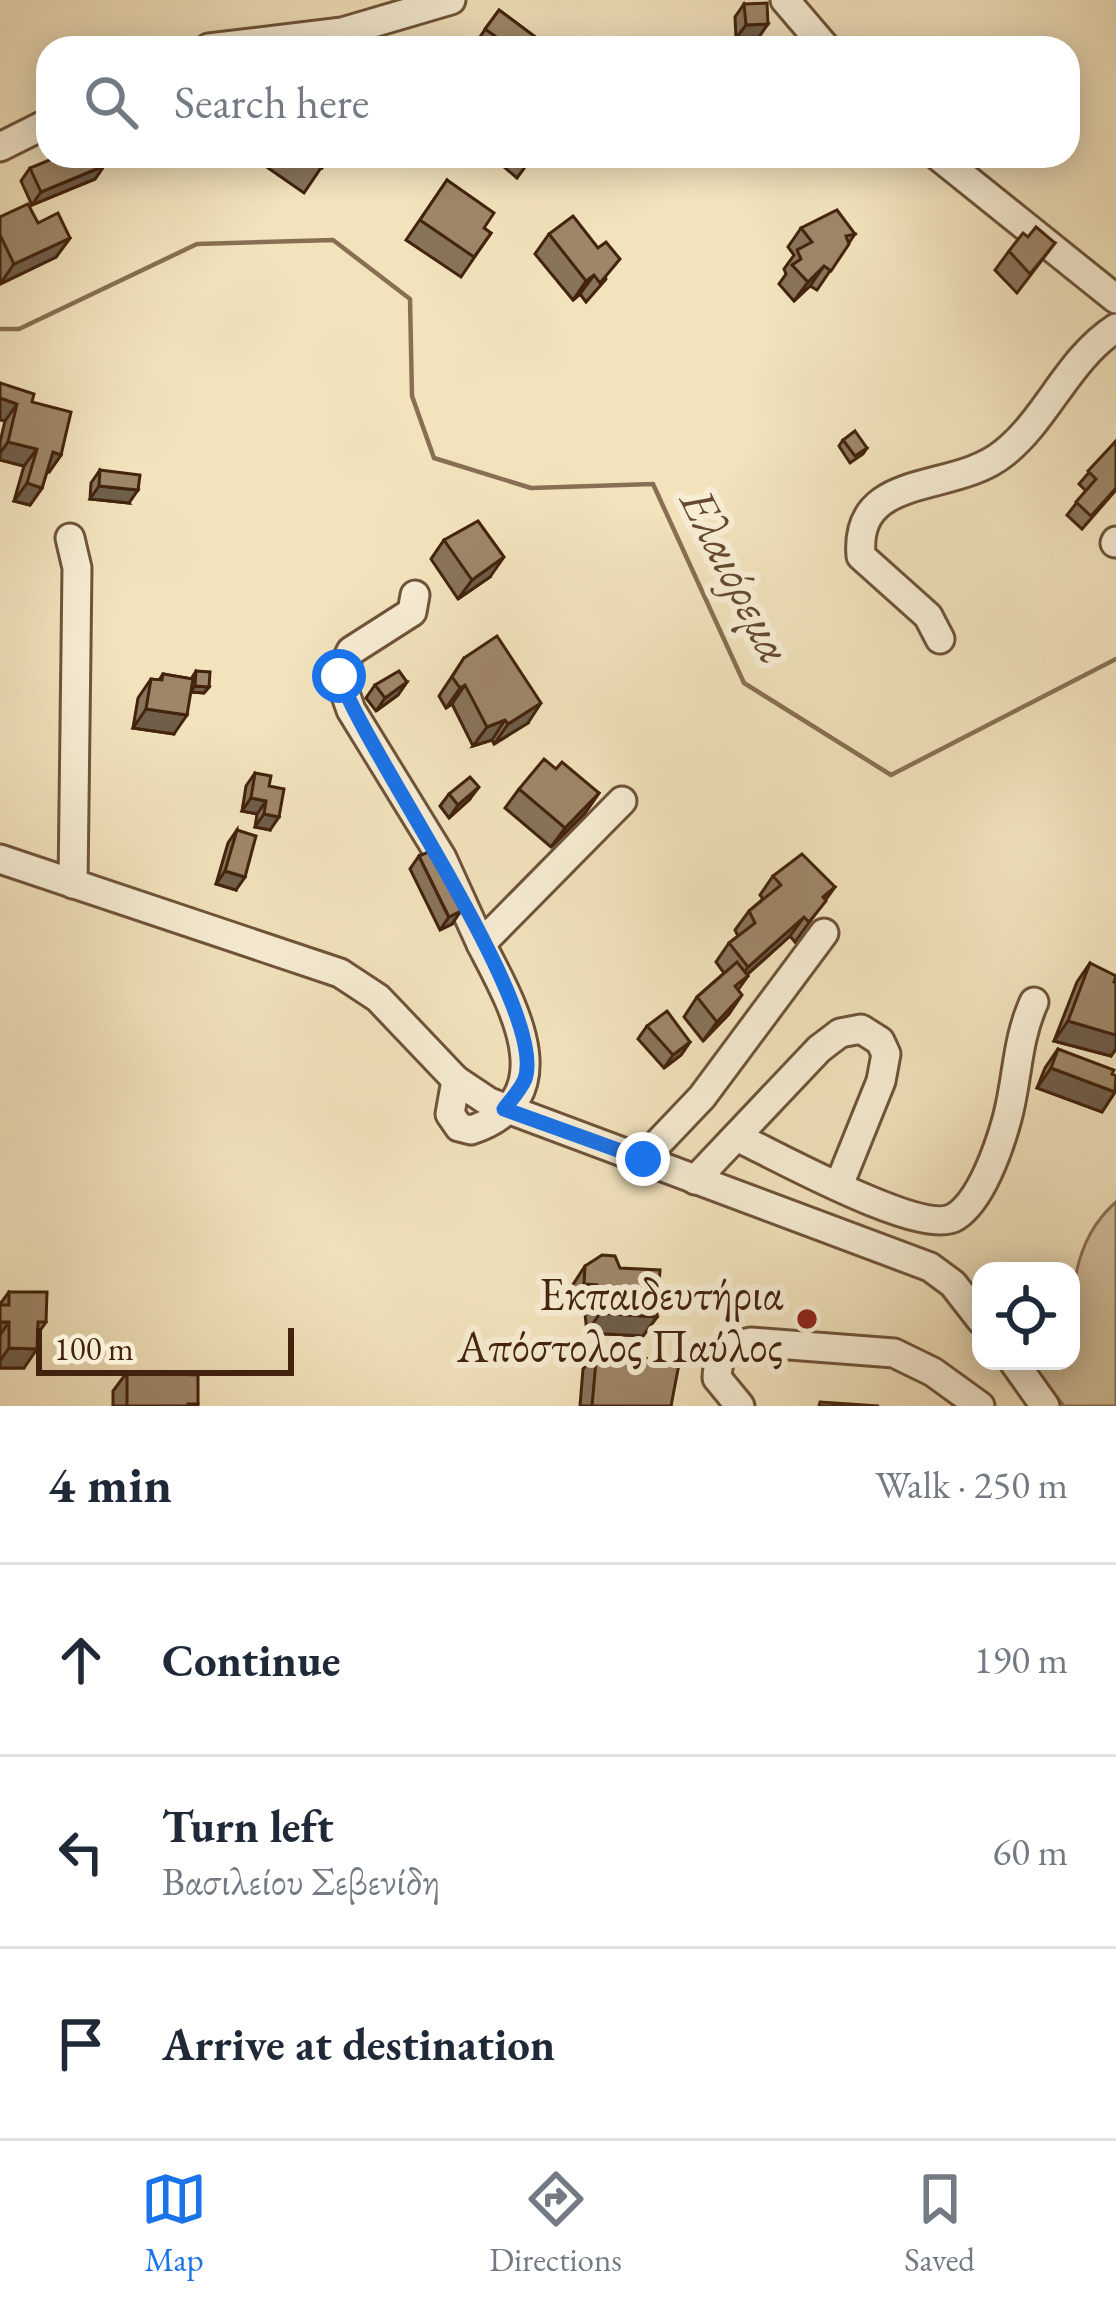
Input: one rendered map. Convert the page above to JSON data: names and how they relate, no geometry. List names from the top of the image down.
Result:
{
  "water": ["Ελαιόρεμα"],
  "places": ["Εκπαιδευτήρια Απόστολος Παύλος"],
  "scale_bar": "100 m",
  "page": {
    "search": "Search here",
    "scale": "100 m",
    "heading": ["4 min", "Walk · 250 m"],
    "list": [
      ["Continue", "190 m"],
      ["Turn left", "Βασιλείου Σεβενίδη", "60 m"],
      "Arrive at destination"
    ],
    "nav": ["Map", "Directions", "Saved"]
  }
}
